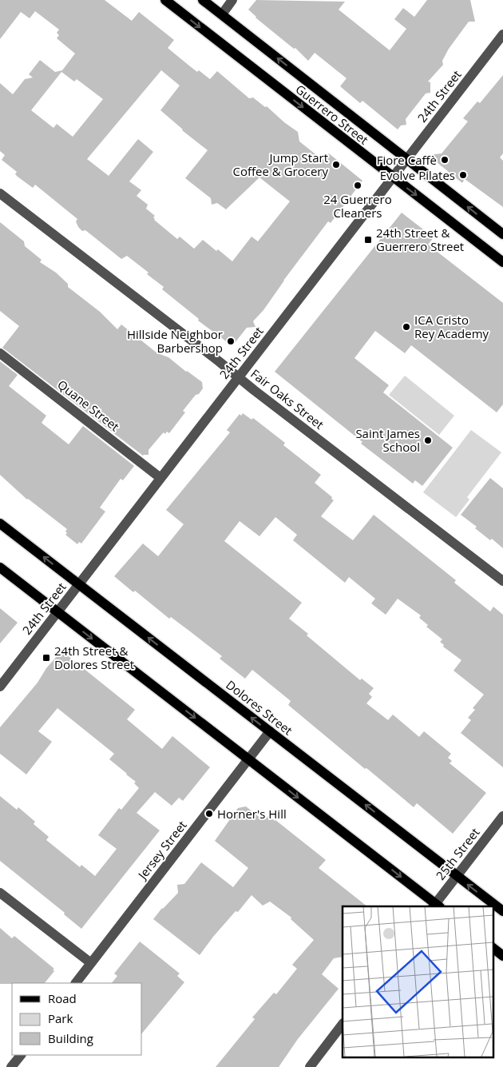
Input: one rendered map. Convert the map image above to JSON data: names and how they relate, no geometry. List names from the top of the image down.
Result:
{
  "streets": {
    "main road": ["Guerrero Street", "Dolores Street"],
    "street": [
      "24th Street",
      "Fair Oaks Street",
      "Quane Street",
      "Jersey Street",
      "25th Street"
    ]
  },
  "crossings": [
    ["24th Street", "Guerrero Street"],
    ["24th Street", "Fair Oaks Street"],
    ["24th Street", "Quane Street"],
    ["24th Street", "Dolores Street"],
    ["Dolores Street", "Jersey Street"],
    ["Dolores Street", "25th Street"]
  ],
  "places": {
    "other": [
      "Fiore Caffè",
      "Jump Start Coffee & Grocery",
      "Evolve Pilates",
      "24 Guerrero Cleaners",
      "ICA Cristo Rey Academy",
      "Hillside Neighbor Barbershop",
      "Saint James School",
      "Horner's Hill"
    ],
    "transit": ["24th Street & Guerrero Street", "24th Street & Dolores Street"]
  },
  "legend": ["Road", "Park", "Building"]
}
